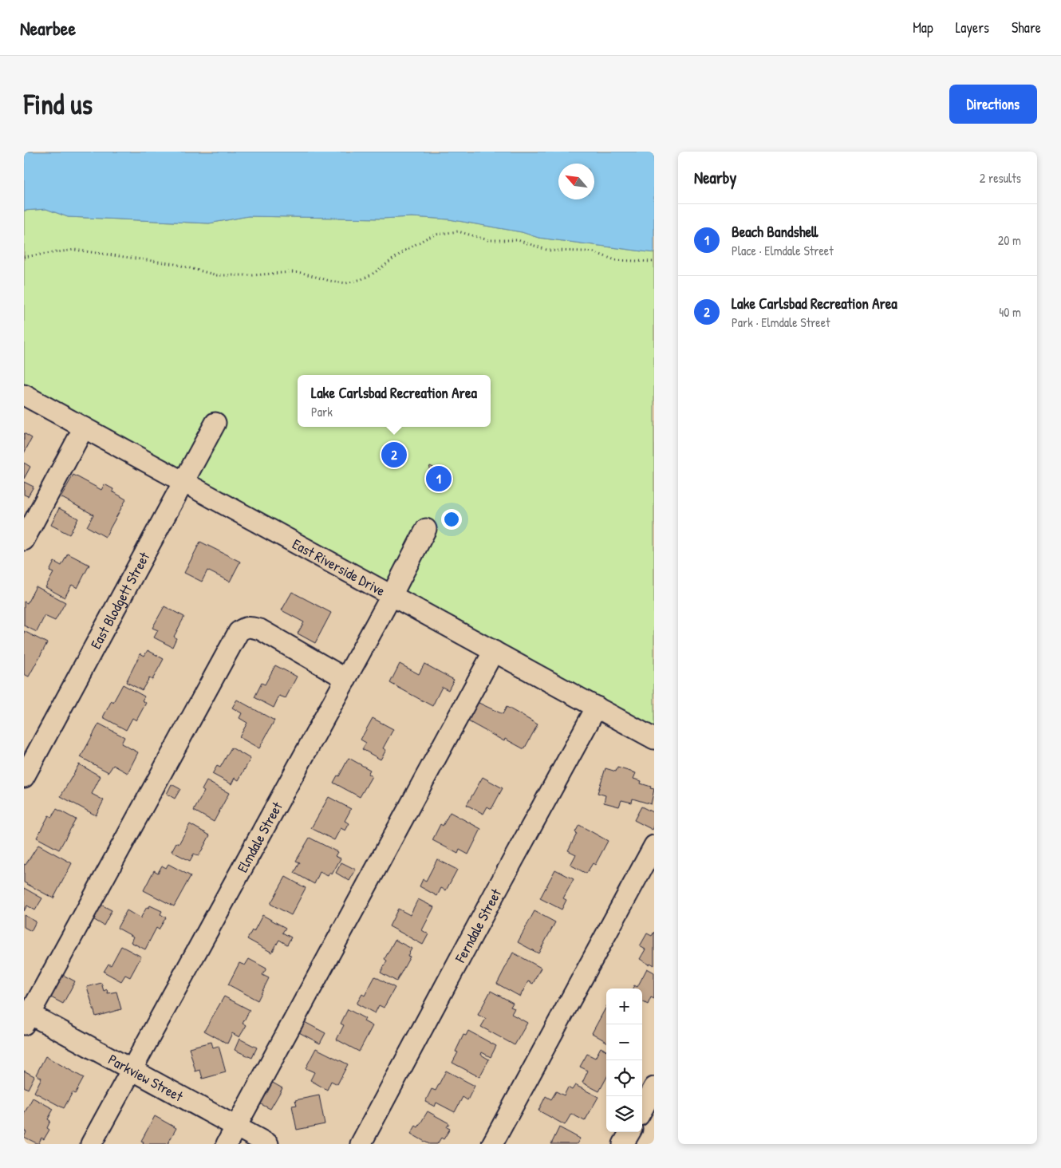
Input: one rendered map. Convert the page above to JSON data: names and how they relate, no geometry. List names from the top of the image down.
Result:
{
  "streets": {
    "street": [
      "East Riverside Drive",
      "East Blodgett Street",
      "Elmdale Street",
      "Ferndale Street",
      "Parkview Street"
    ]
  },
  "crossings": [
    ["East Riverside Drive", "East Blodgett Street"],
    ["East Riverside Drive", "Elmdale Street"],
    ["East Riverside Drive", "Ferndale Street"],
    ["Elmdale Street", "Parkview Street"]
  ],
  "north": "top left",
  "page": {
    "header": "Nearbee",
    "nav": ["Map", "Layers", "Share"],
    "buttons": "Directions",
    "title": "Find us",
    "heading": ["Nearby", "2 results"],
    "list": [
      {
        "mark": "1",
        "name": "Beach Bandshell",
        "note": "Place · Elmdale Street",
        "value": "20 m"
      },
      {
        "mark": "2",
        "name": "Lake Carlsbad Recreation Area",
        "note": "Park · Elmdale Street",
        "value": "40 m"
      }
    ],
    "popup": ["Lake Carlsbad Recreation Area", "Park"],
    "pins": ["2", "1"],
    "map_buttons": ["+", "−"]
  }
}
